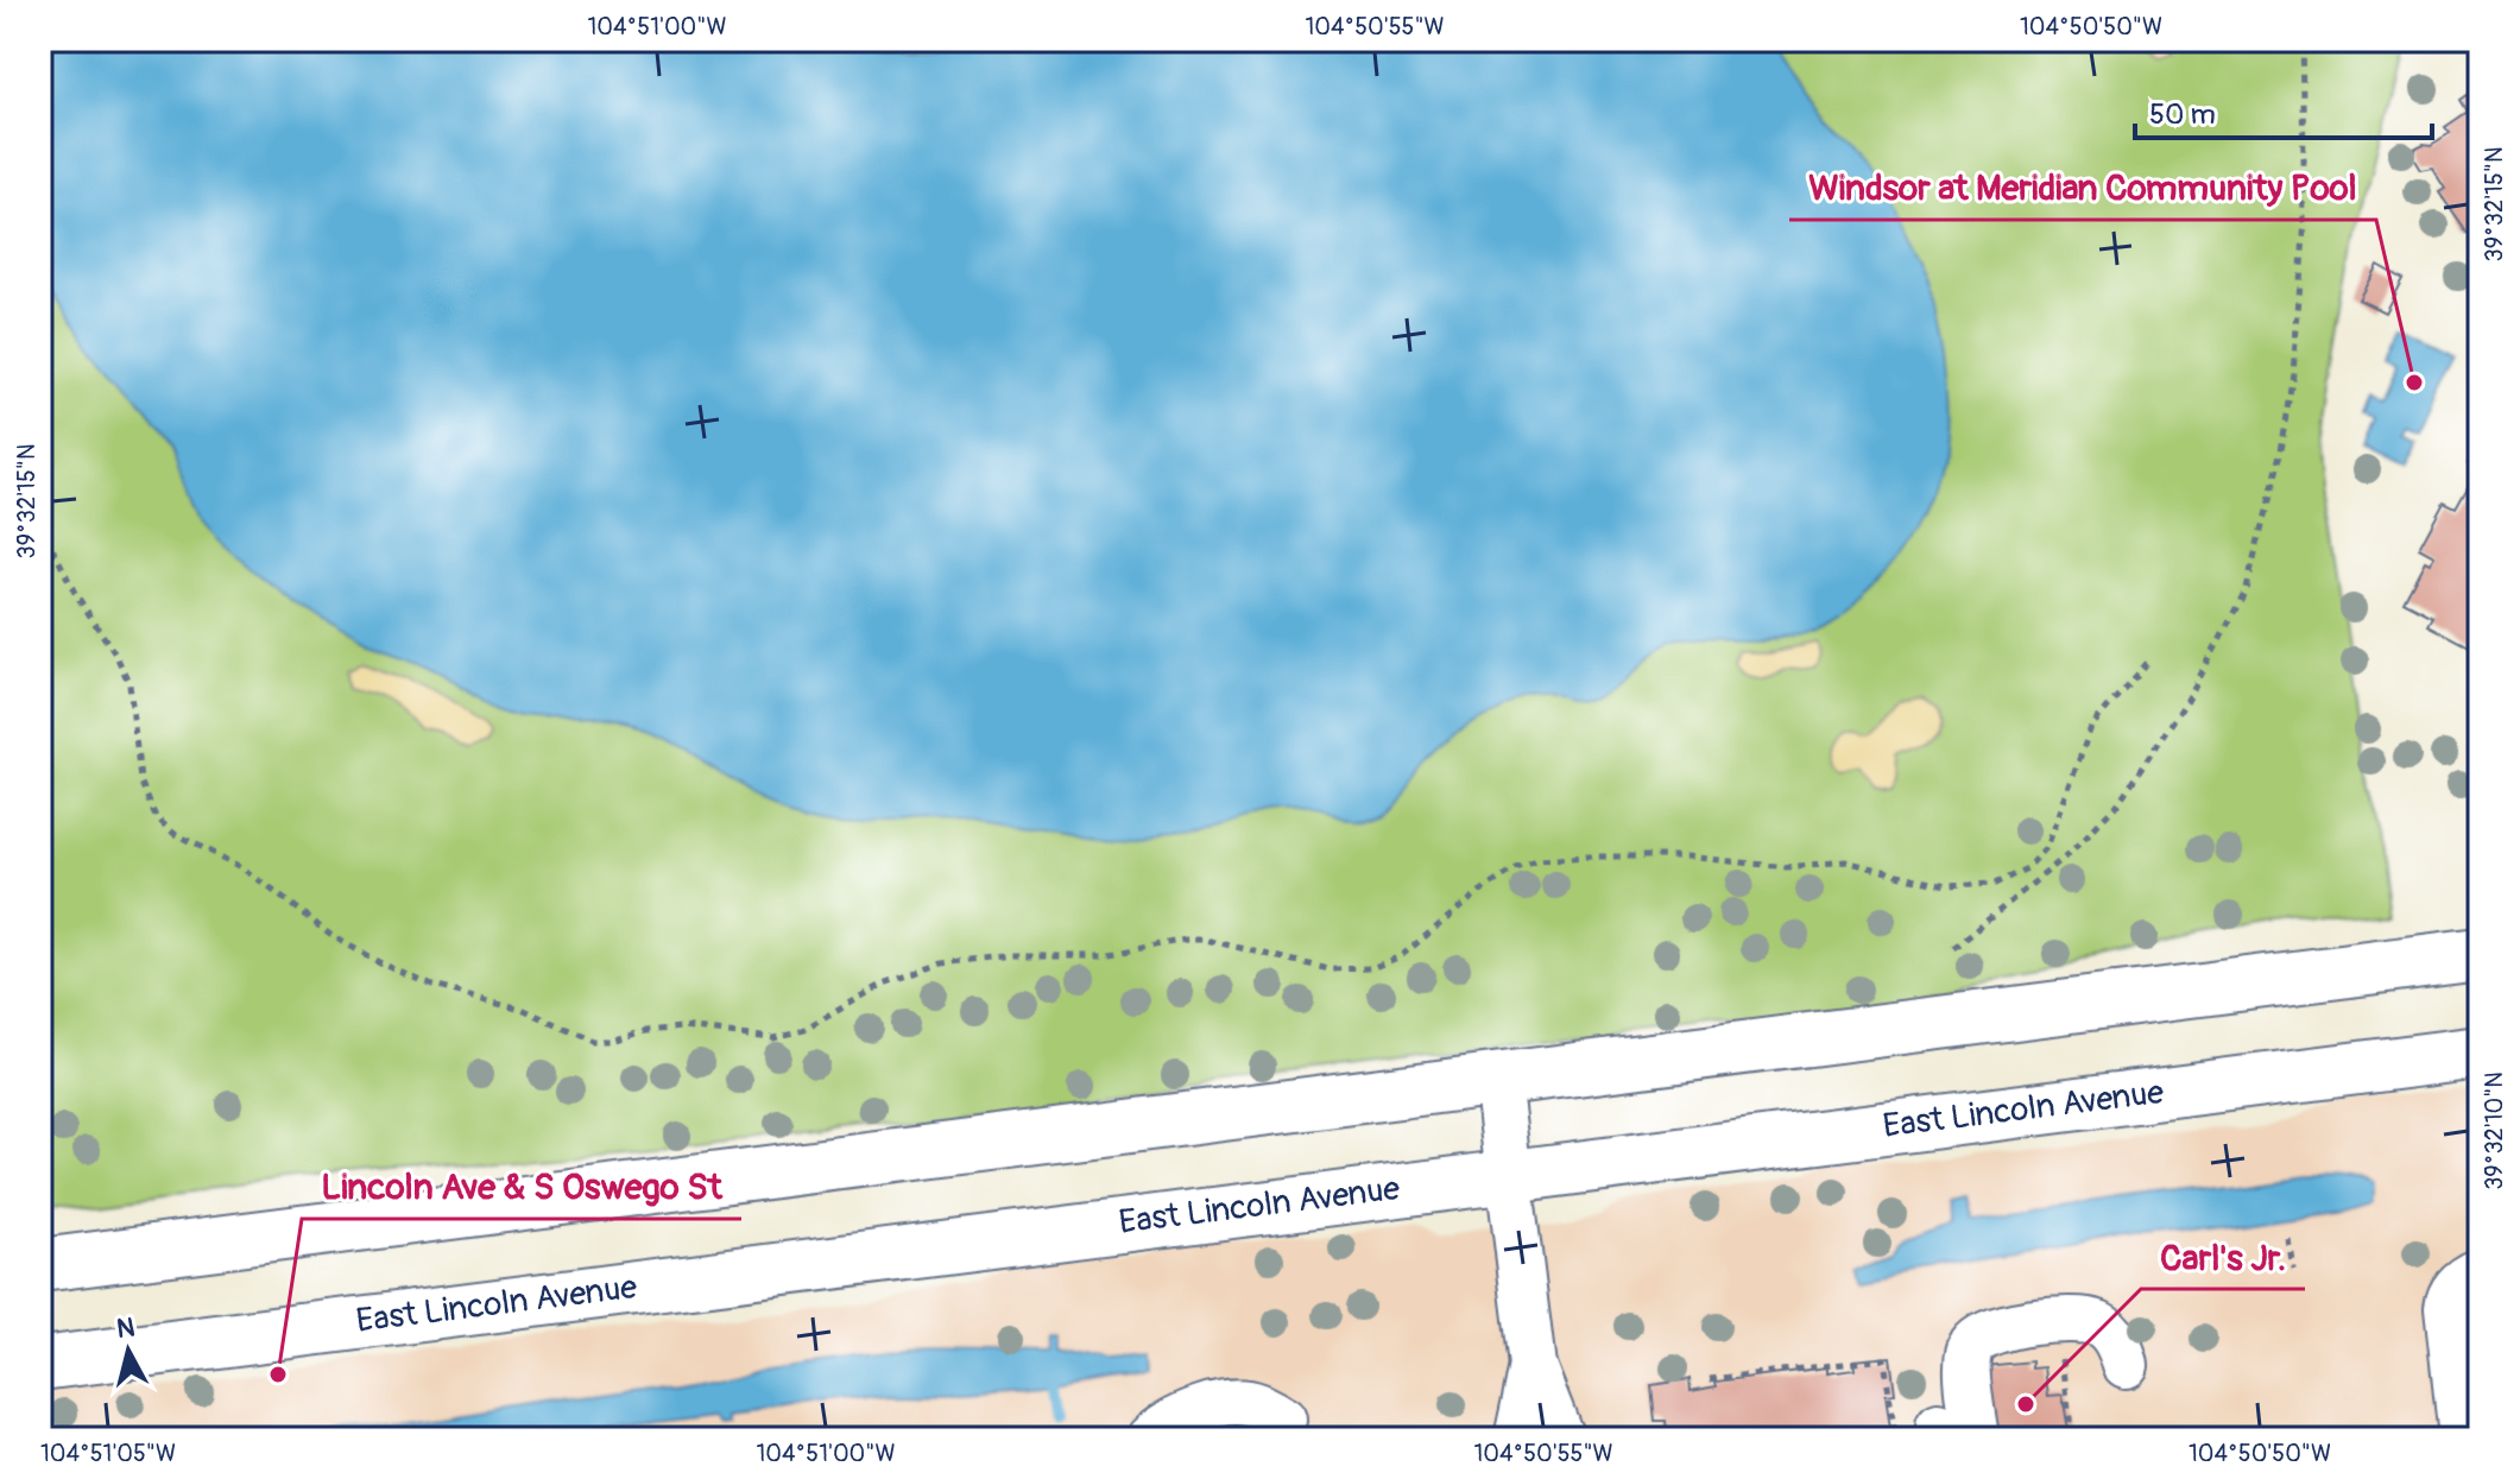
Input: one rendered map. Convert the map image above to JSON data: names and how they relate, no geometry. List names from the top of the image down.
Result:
{
  "streets": {
    "main road": ["East Lincoln Avenue"]
  },
  "places": ["Windsor at Meridian Community Pool", "Lincoln Ave & S Oswego St", "Carl's Jr."],
  "scale_bar": "50 m",
  "north": "top",
  "coordinates": [
    "104°51'00\"W",
    "104°50'55\"W",
    "104°50'50\"W",
    "39°32'15\"N",
    "39°32'10\"N",
    "104°51'05\"W"
  ]
}
